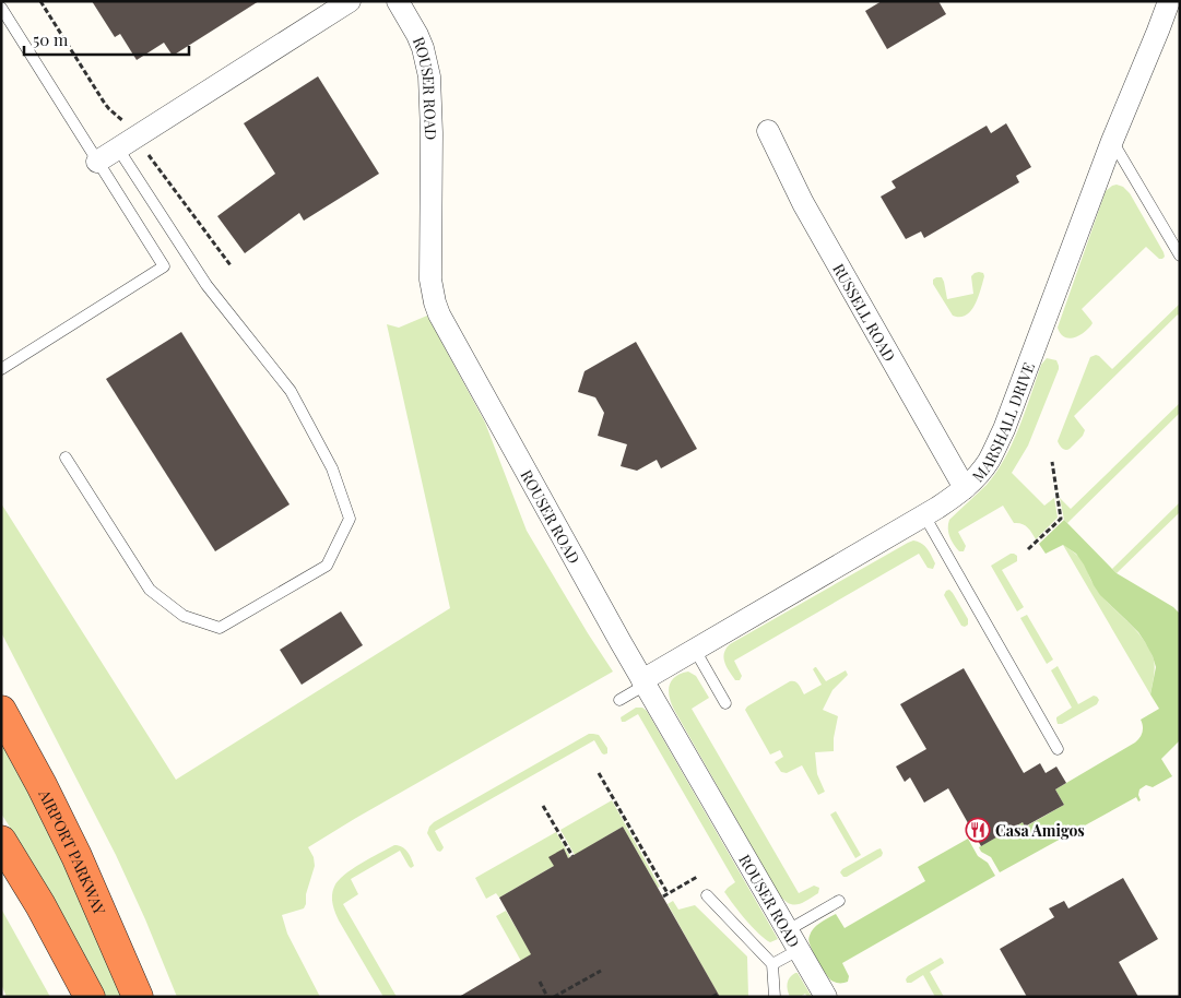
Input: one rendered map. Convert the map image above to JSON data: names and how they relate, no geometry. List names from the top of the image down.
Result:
{
  "streets": {
    "highway": ["AIRPORT PARKWAY"],
    "street": ["ROUSER ROAD", "RUSSELL ROAD", "MARSHALL DRIVE"]
  },
  "crossings": [
    ["ROUSER ROAD", "MARSHALL DRIVE"],
    ["RUSSELL ROAD", "MARSHALL DRIVE"]
  ],
  "places": {
    "restaurant": ["Casa Amigos"]
  },
  "scale_bar": "50 m"
}
